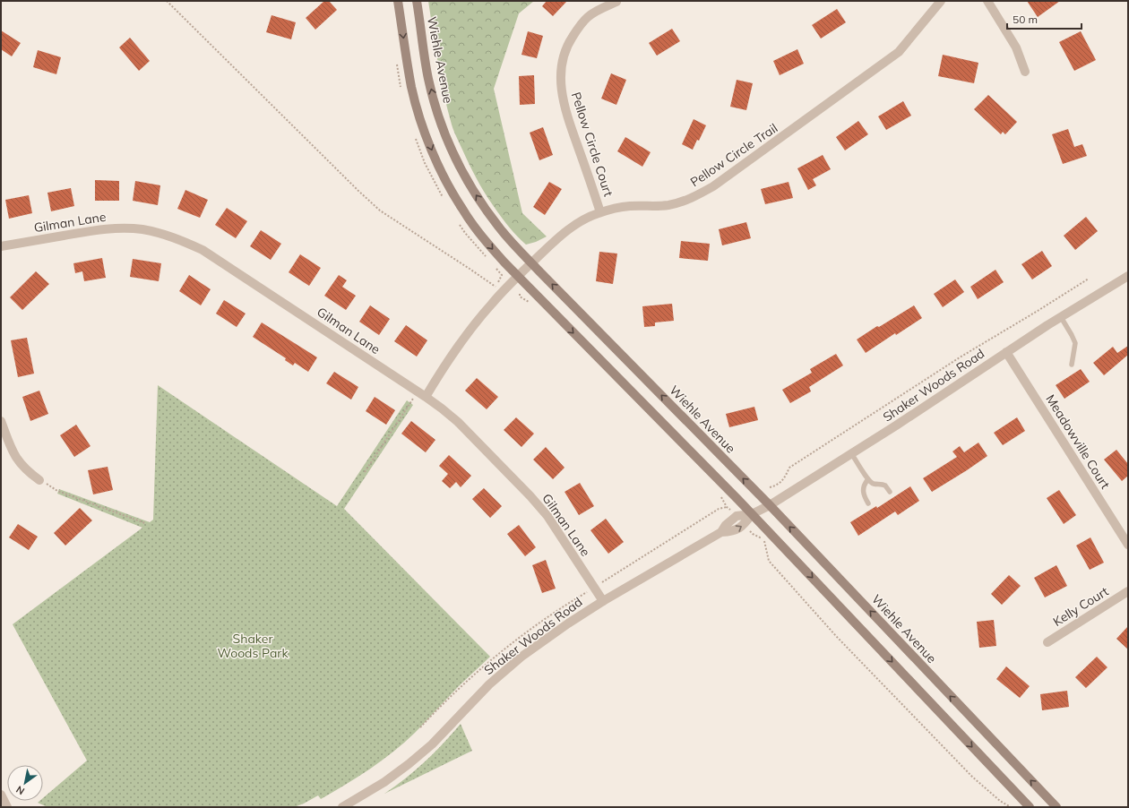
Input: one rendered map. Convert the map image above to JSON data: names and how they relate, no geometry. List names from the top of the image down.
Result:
{
  "streets": {
    "main road": ["Wiehle Avenue"],
    "street": [
      "Pellow Circle Court",
      "Pellow Circle Trail",
      "Gilman Lane",
      "Shaker Woods Road",
      "Meadowville Court",
      "Kelly Court"
    ]
  },
  "crossings": [
    ["Wiehle Avenue", "Pellow Circle Trail"],
    ["Wiehle Avenue", "Shaker Woods Road"],
    ["Pellow Circle Court", "Pellow Circle Trail"],
    ["Pellow Circle Trail", "Gilman Lane"],
    ["Gilman Lane", "Shaker Woods Road"],
    ["Shaker Woods Road", "Meadowville Court"]
  ],
  "parks": ["Shaker Woods Park"],
  "scale_bar": "50 m",
  "north": "bottom left"
}
